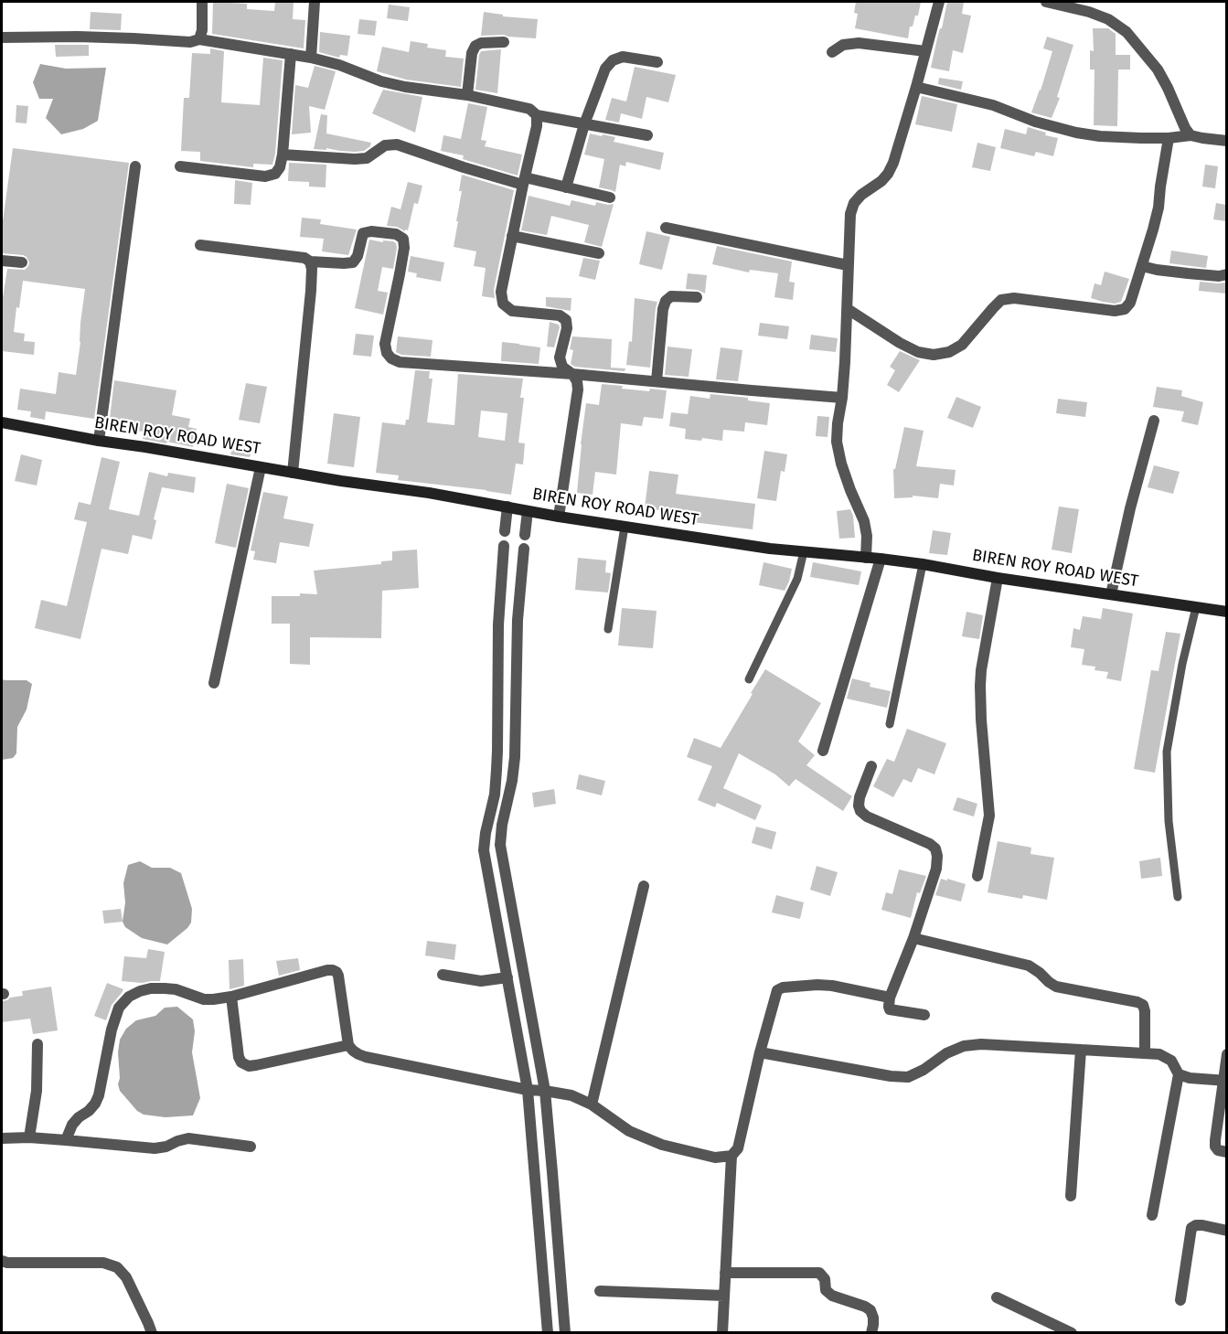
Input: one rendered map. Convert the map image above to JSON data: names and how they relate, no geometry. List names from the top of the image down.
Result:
{
  "streets": {
    "main road": ["BIREN ROY ROAD WEST"]
  }
}
